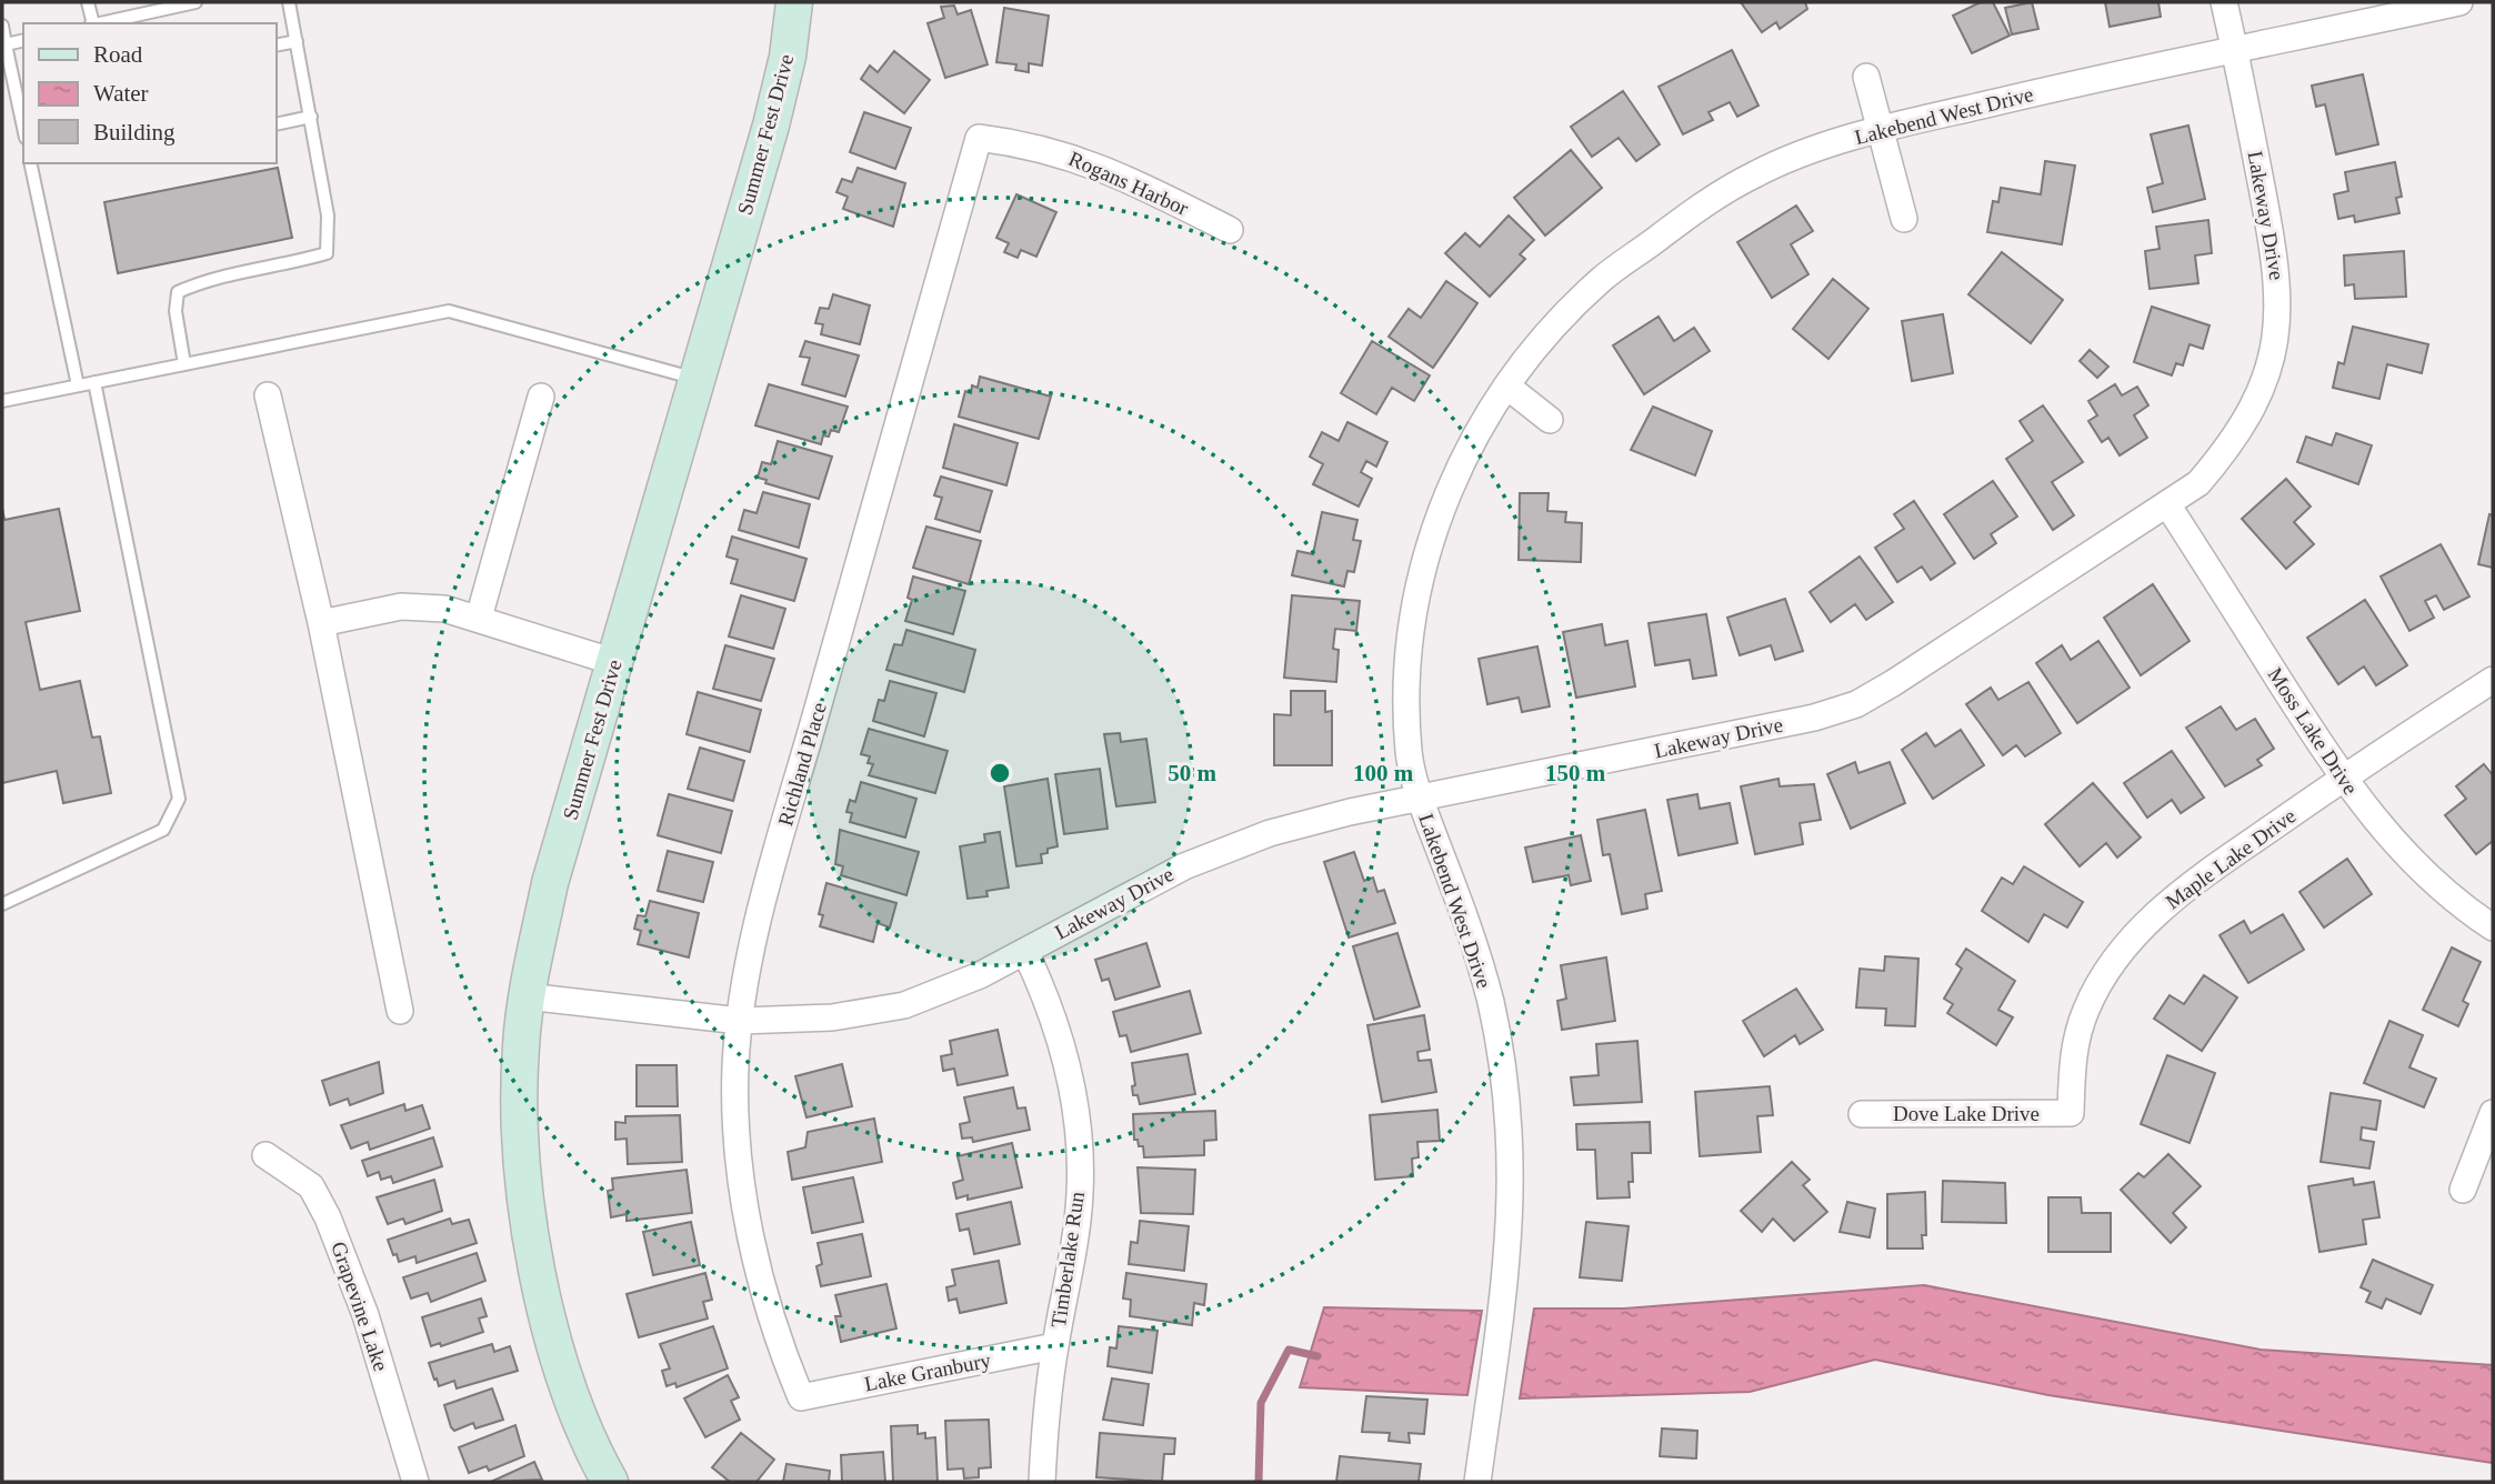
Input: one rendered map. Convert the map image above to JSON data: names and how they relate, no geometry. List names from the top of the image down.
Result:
{
  "streets": {
    "street": [
      "Lakebend West Drive",
      "Summer Fest Drive",
      "Rogans Harbor",
      "Lakeway Drive",
      "Moss Lake Drive",
      "Richland Place",
      "Maple Lake Drive",
      "Dove Lake Drive",
      "Timberlake Run",
      "Grapevine Lake",
      "Lake Granbury"
    ]
  },
  "crossings": [
    ["Lakebend West Drive", "Lakeway Drive"],
    ["Summer Fest Drive", "Lakeway Drive"],
    ["Rogans Harbor", "Richland Place"],
    ["Lakeway Drive", "Moss Lake Drive"],
    ["Lakeway Drive", "Richland Place"],
    ["Lakeway Drive", "Timberlake Run"],
    ["Moss Lake Drive", "Maple Lake Drive"],
    ["Richland Place", "Lake Granbury"],
    ["Maple Lake Drive", "Dove Lake Drive"],
    ["Timberlake Run", "Lake Granbury"]
  ],
  "legend": ["Road", "Water", "Building"],
  "rings": ["50 m", "100 m", "150 m"]
}
